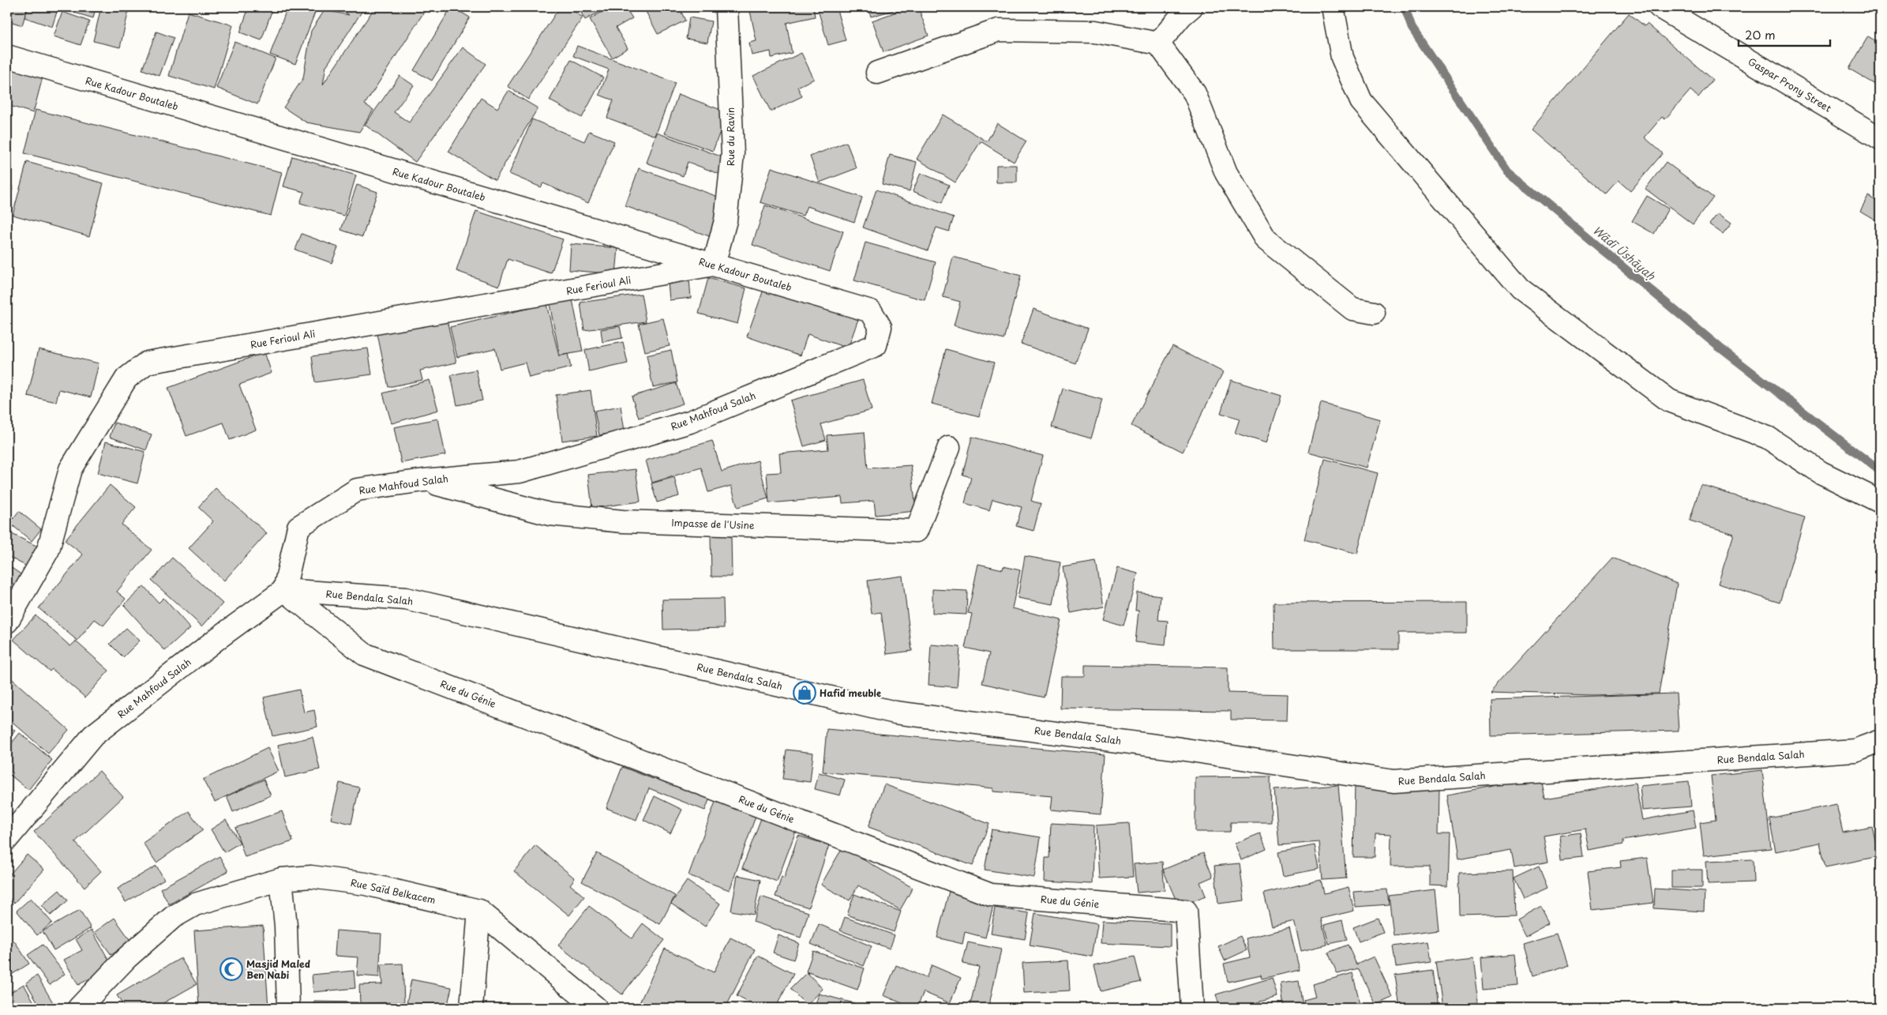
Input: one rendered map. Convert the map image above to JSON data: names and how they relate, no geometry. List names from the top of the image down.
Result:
{
  "streets": {
    "street": [
      "Gaspar Prony Street",
      "Rue Kadour Boutaleb",
      "Rue du Ravin",
      "Rue Ferioul Ali",
      "Rue Mahfoud Salah",
      "Impasse de l'Usine",
      "Rue Bendala Salah",
      "Rue du Génie",
      "Rue Saïd Belkacem"
    ]
  },
  "crossings": [
    ["Rue Kadour Boutaleb", "Rue du Ravin"],
    ["Rue Kadour Boutaleb", "Rue Ferioul Ali"],
    ["Rue Kadour Boutaleb", "Rue Mahfoud Salah"],
    ["Rue du Ravin", "Rue Ferioul Ali"],
    ["Rue Mahfoud Salah", "Impasse de l'Usine"],
    ["Rue Mahfoud Salah", "Rue Bendala Salah"],
    ["Rue Mahfoud Salah", "Rue du Génie"],
    ["Rue Bendala Salah", "Rue du Génie"]
  ],
  "water": ["Wādī Ūshāyaḥ"],
  "places": {
    "shop": ["Hafid meuble"],
    "mosque": ["Masjid Maled Ben Nabi"]
  },
  "scale_bar": "20 m"
}
